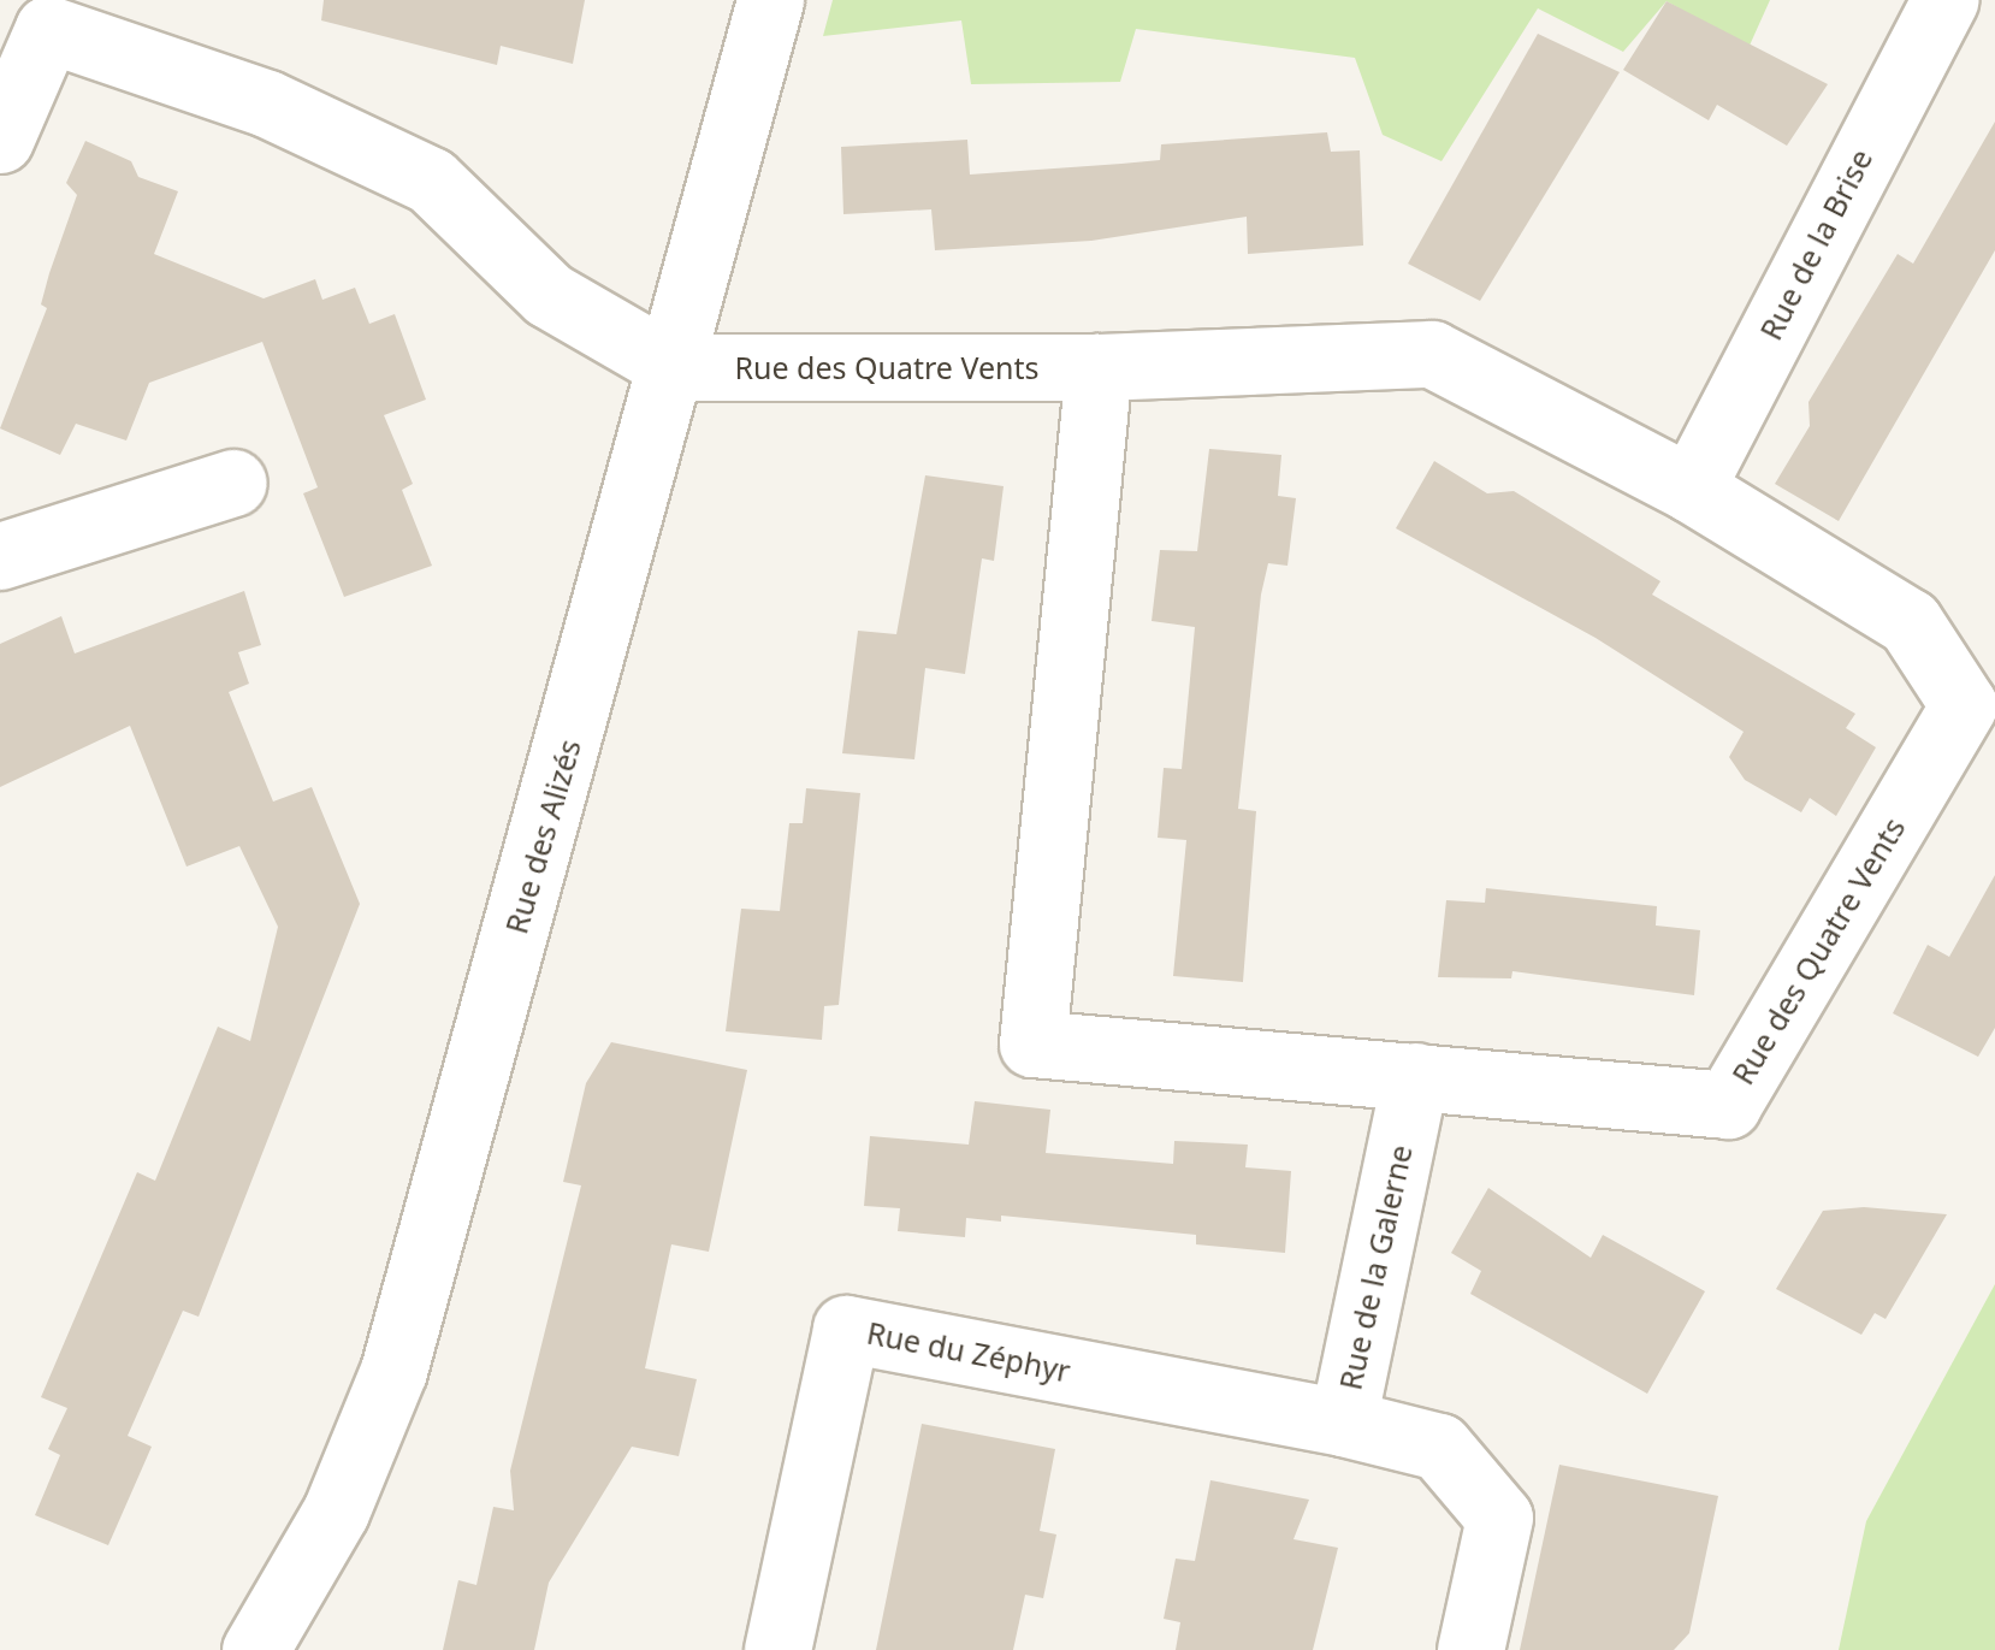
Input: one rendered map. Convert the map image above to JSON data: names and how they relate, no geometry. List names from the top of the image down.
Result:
{
  "streets": {
    "street": [
      "Rue de la Brise",
      "Rue des Quatre Vents",
      "Rue des Alizés",
      "Rue de la Galerne",
      "Rue du Zéphyr"
    ]
  },
  "crossings": [
    ["Rue de la Brise", "Rue des Quatre Vents"],
    ["Rue des Quatre Vents", "Rue des Alizés"],
    ["Rue des Quatre Vents", "Rue de la Galerne"],
    ["Rue de la Galerne", "Rue du Zéphyr"]
  ]
}
